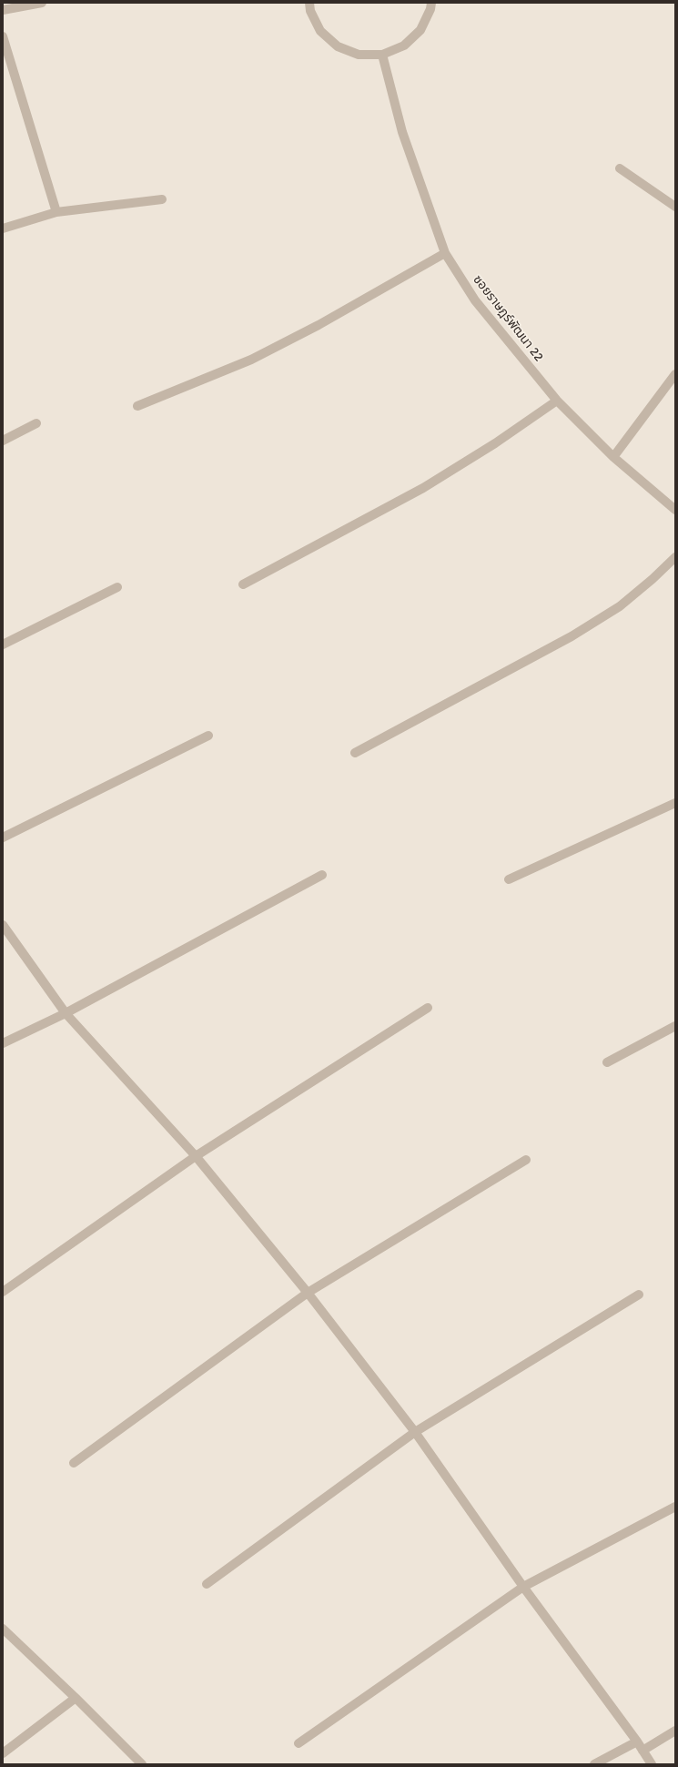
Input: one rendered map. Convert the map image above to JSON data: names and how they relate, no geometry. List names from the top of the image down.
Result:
{
  "streets": {
    "street": ["ซอยราษฎร์พัฒนา 22"]
  }
}
